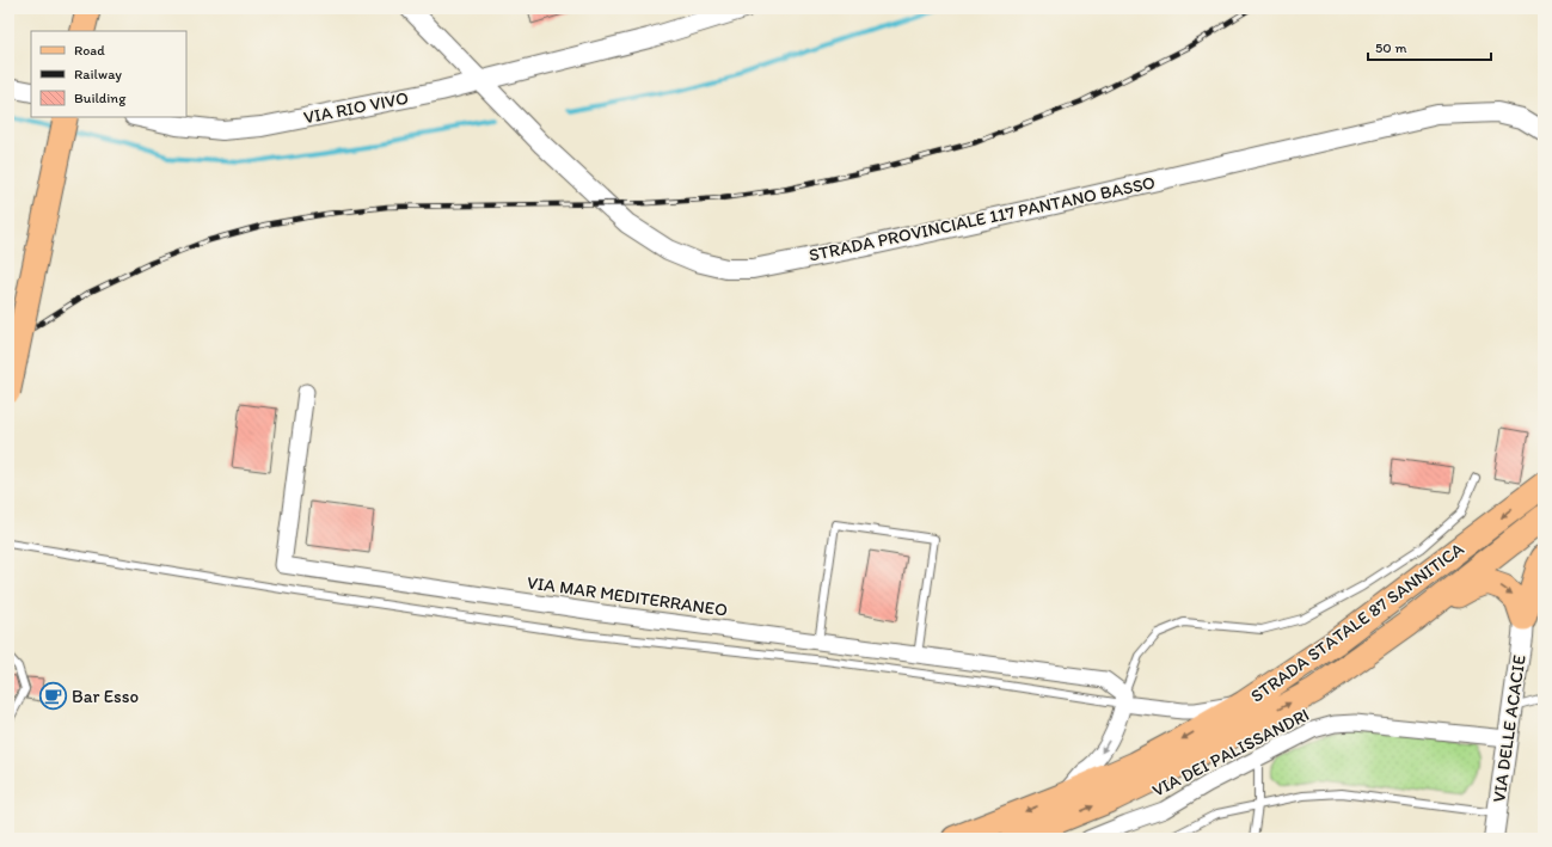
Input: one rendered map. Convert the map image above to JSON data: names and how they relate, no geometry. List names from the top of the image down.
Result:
{
  "streets": {
    "highway": ["STRADA STATALE 87 SANNITICA"],
    "street": [
      "VIA RIO VIVO",
      "STRADA PROVINCIALE 117 PANTANO BASSO",
      "VIA MAR MEDITERRANEO",
      "VIA DELLE ACACIE",
      "VIA DEI PALISSANDRI"
    ]
  },
  "crossings": [
    ["VIA RIO VIVO", "STRADA PROVINCIALE 117 PANTANO BASSO"],
    ["VIA DELLE ACACIE", "VIA DEI PALISSANDRI"]
  ],
  "places": {
    "cafe": ["Bar Esso"]
  },
  "legend": ["Road", "Railway", "Building"],
  "scale_bar": "50 m"
}
